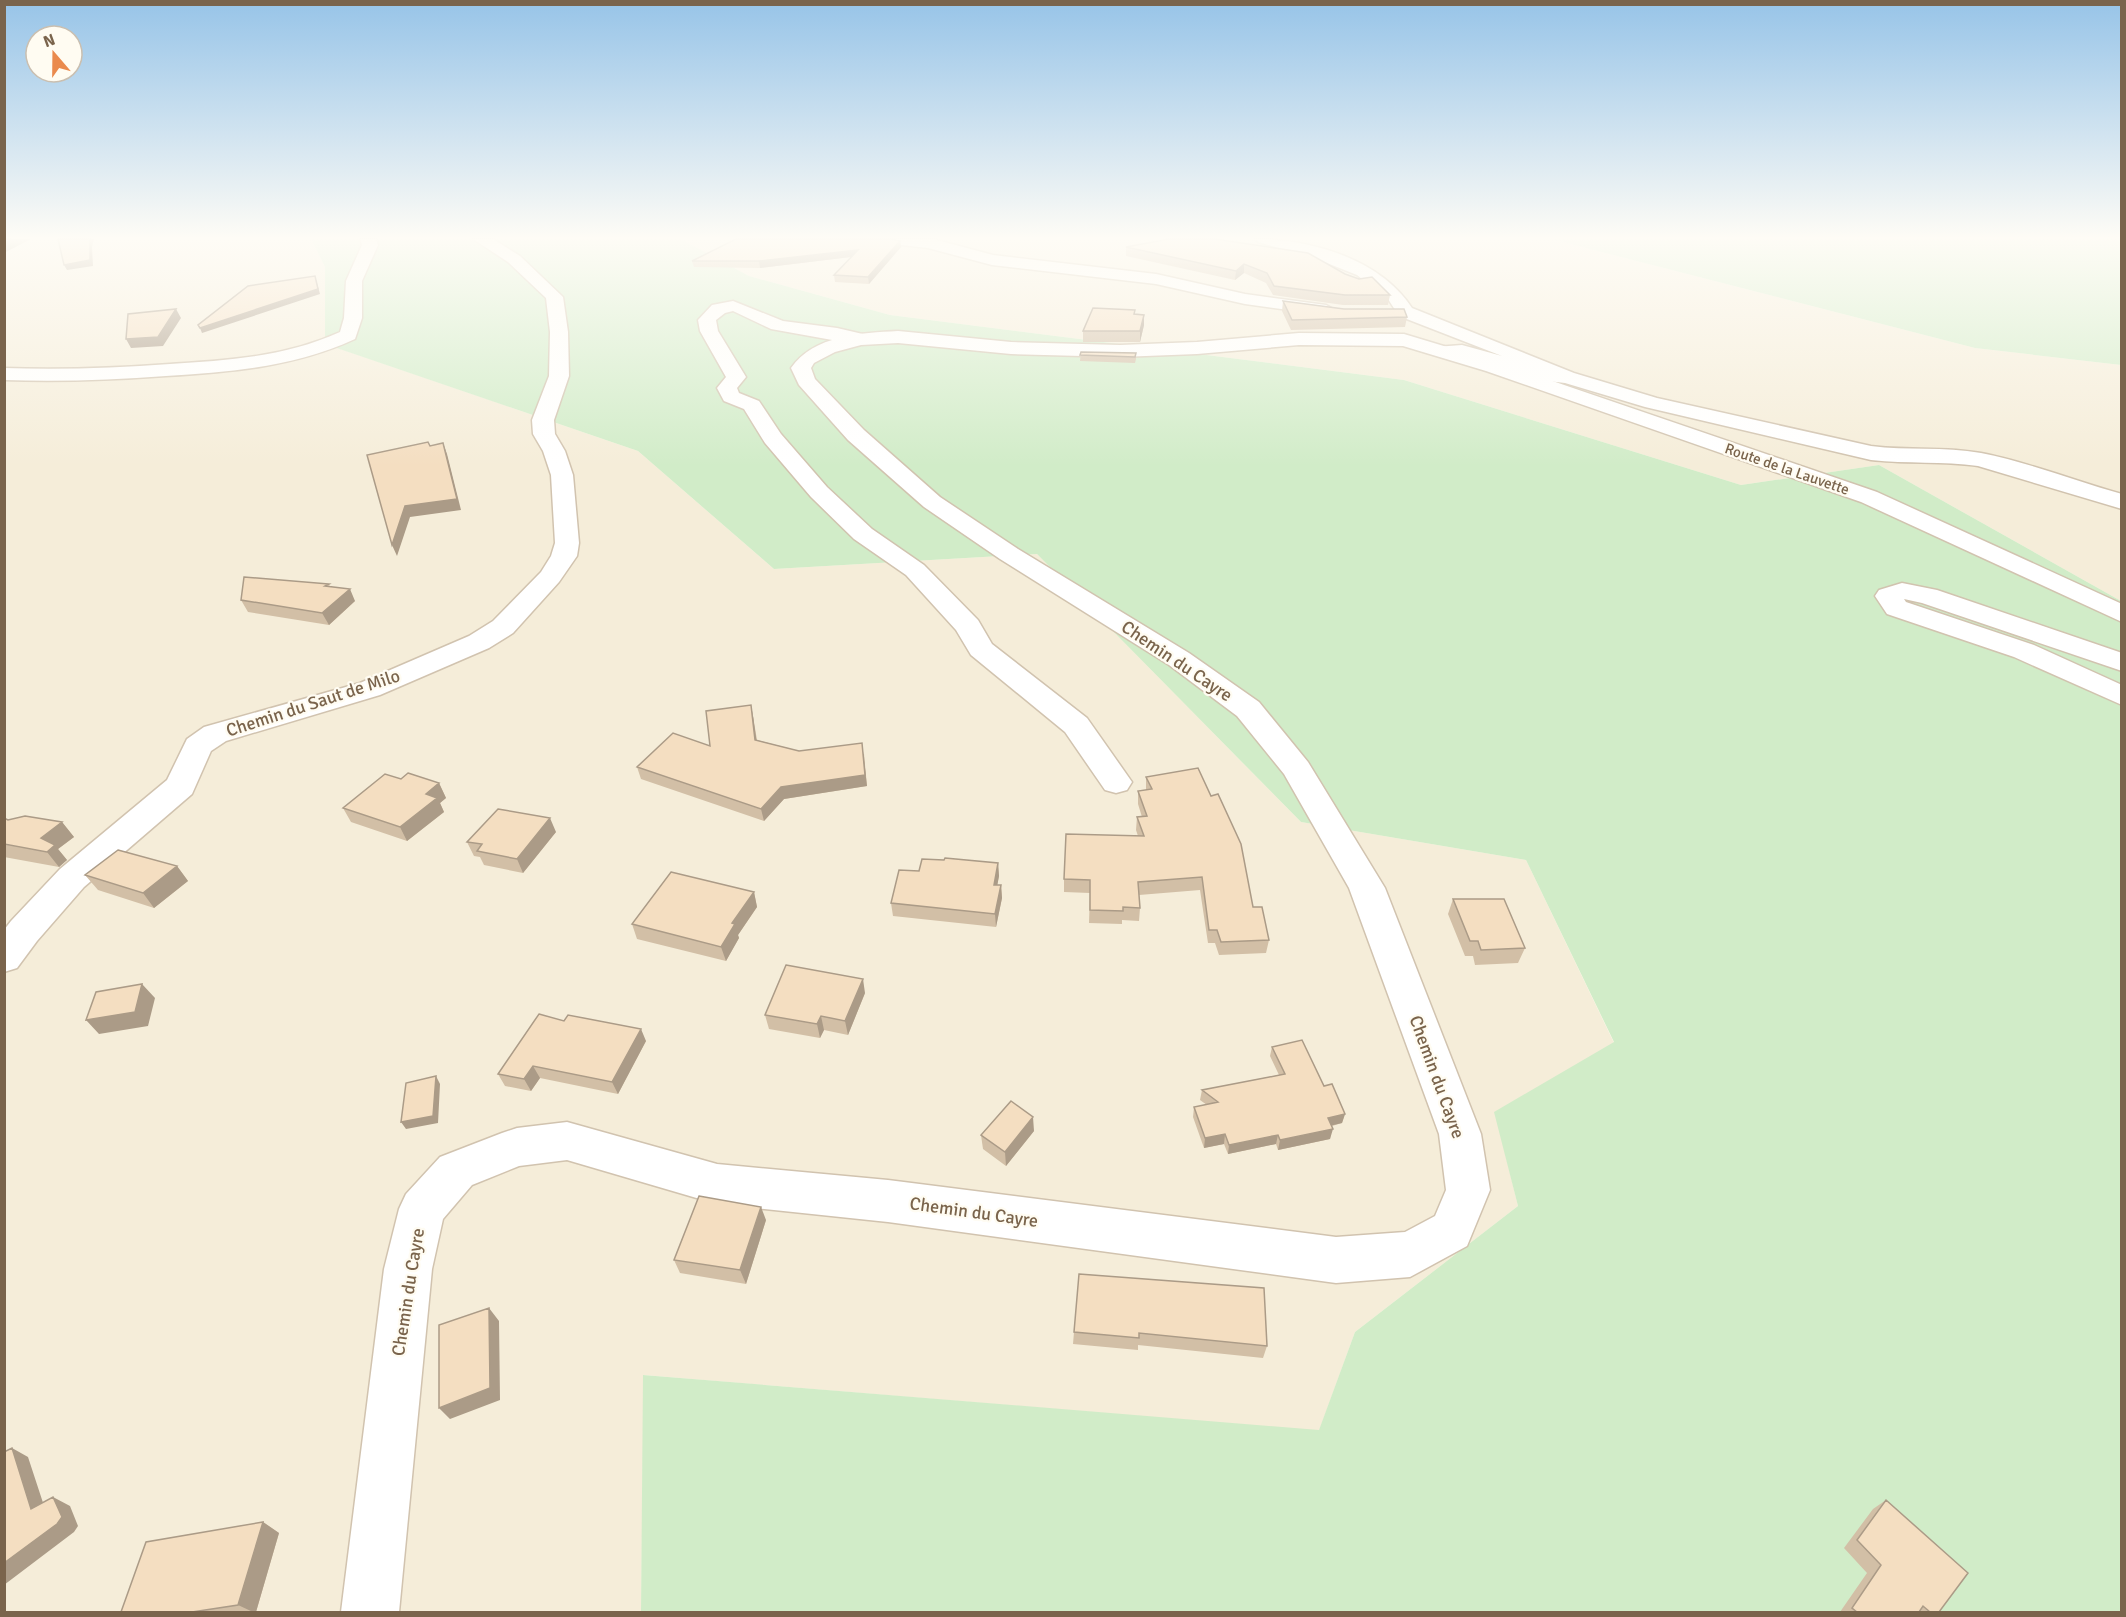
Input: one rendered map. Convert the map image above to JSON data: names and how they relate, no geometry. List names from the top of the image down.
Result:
{
  "streets": {
    "street": ["Route de la Lauvette", "Chemin du Cayre", "Chemin du Saut de Milo"]
  },
  "crossings": [
    ["Route de la Lauvette", "Chemin du Cayre"]
  ],
  "north": "top"
}
